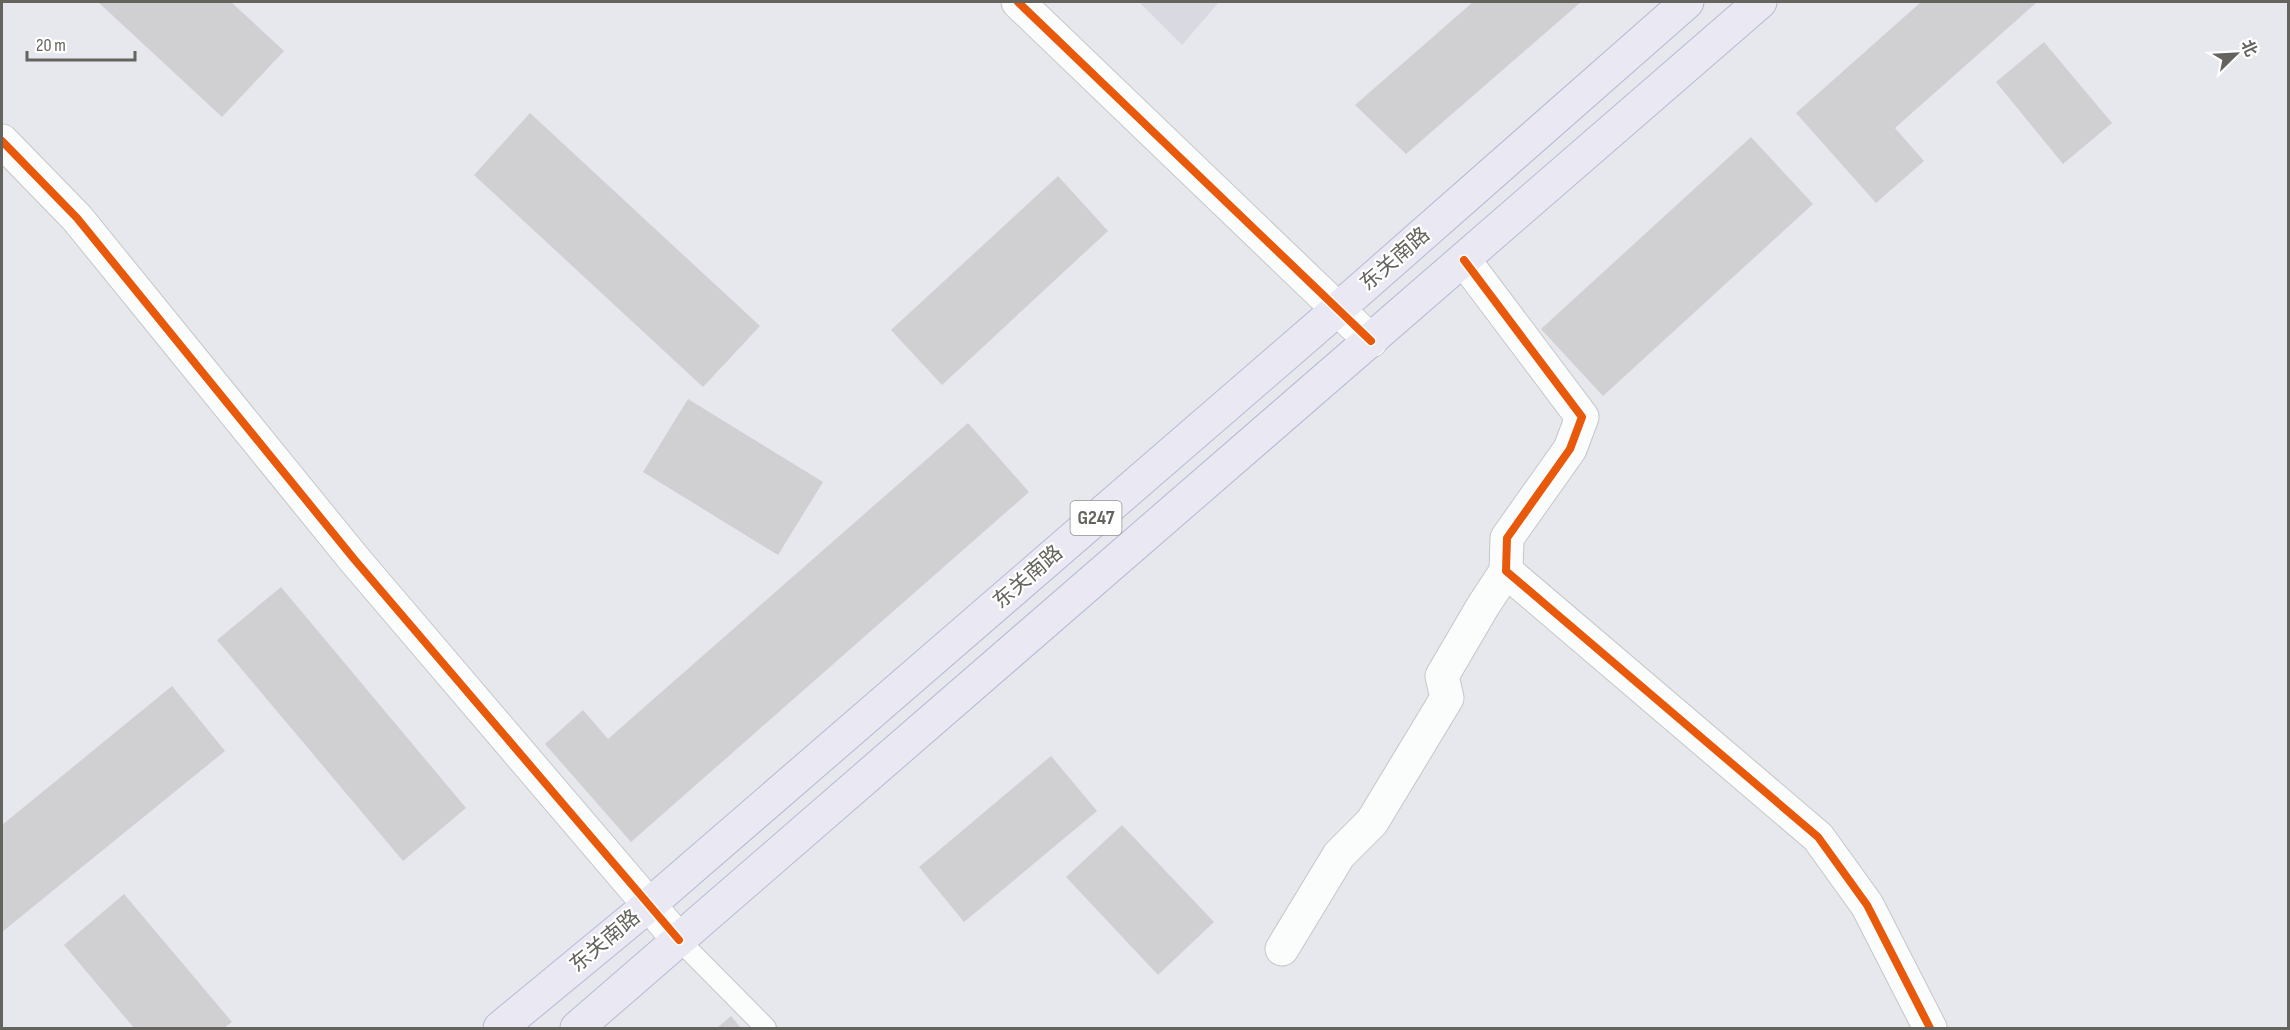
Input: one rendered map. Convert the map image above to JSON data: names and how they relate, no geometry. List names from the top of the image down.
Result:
{
  "streets": {
    "main road": ["东关南路", "G247"]
  },
  "scale_bar": "20 m",
  "north": "top right"
}
